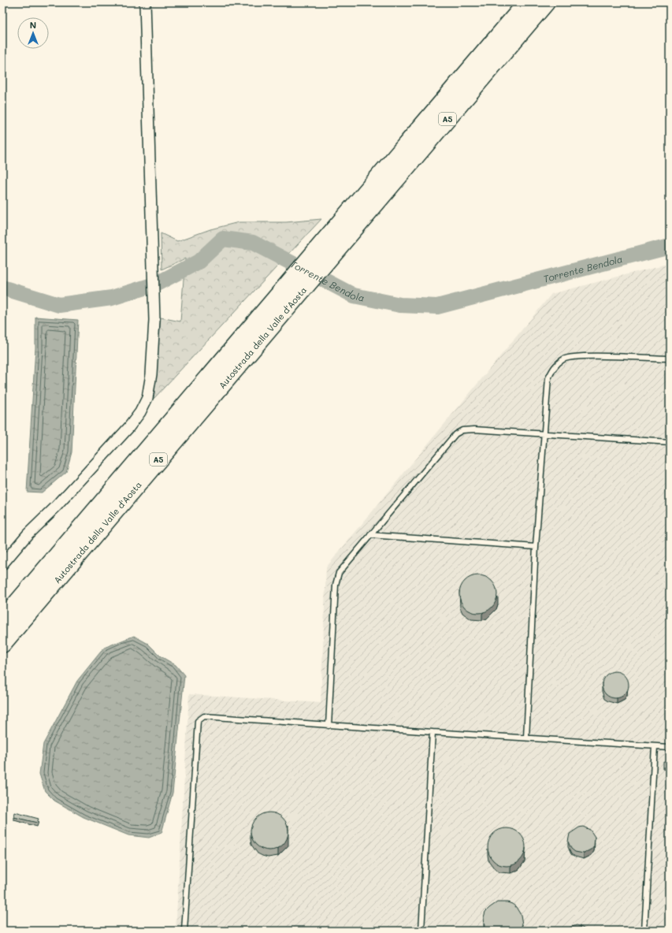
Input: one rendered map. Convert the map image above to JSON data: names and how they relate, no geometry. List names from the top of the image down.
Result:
{
  "streets": {
    "highway": ["A5", "Autostrada della Valle d'Aosta"]
  },
  "water": ["Torrente Bendola"],
  "north": "top"
}
